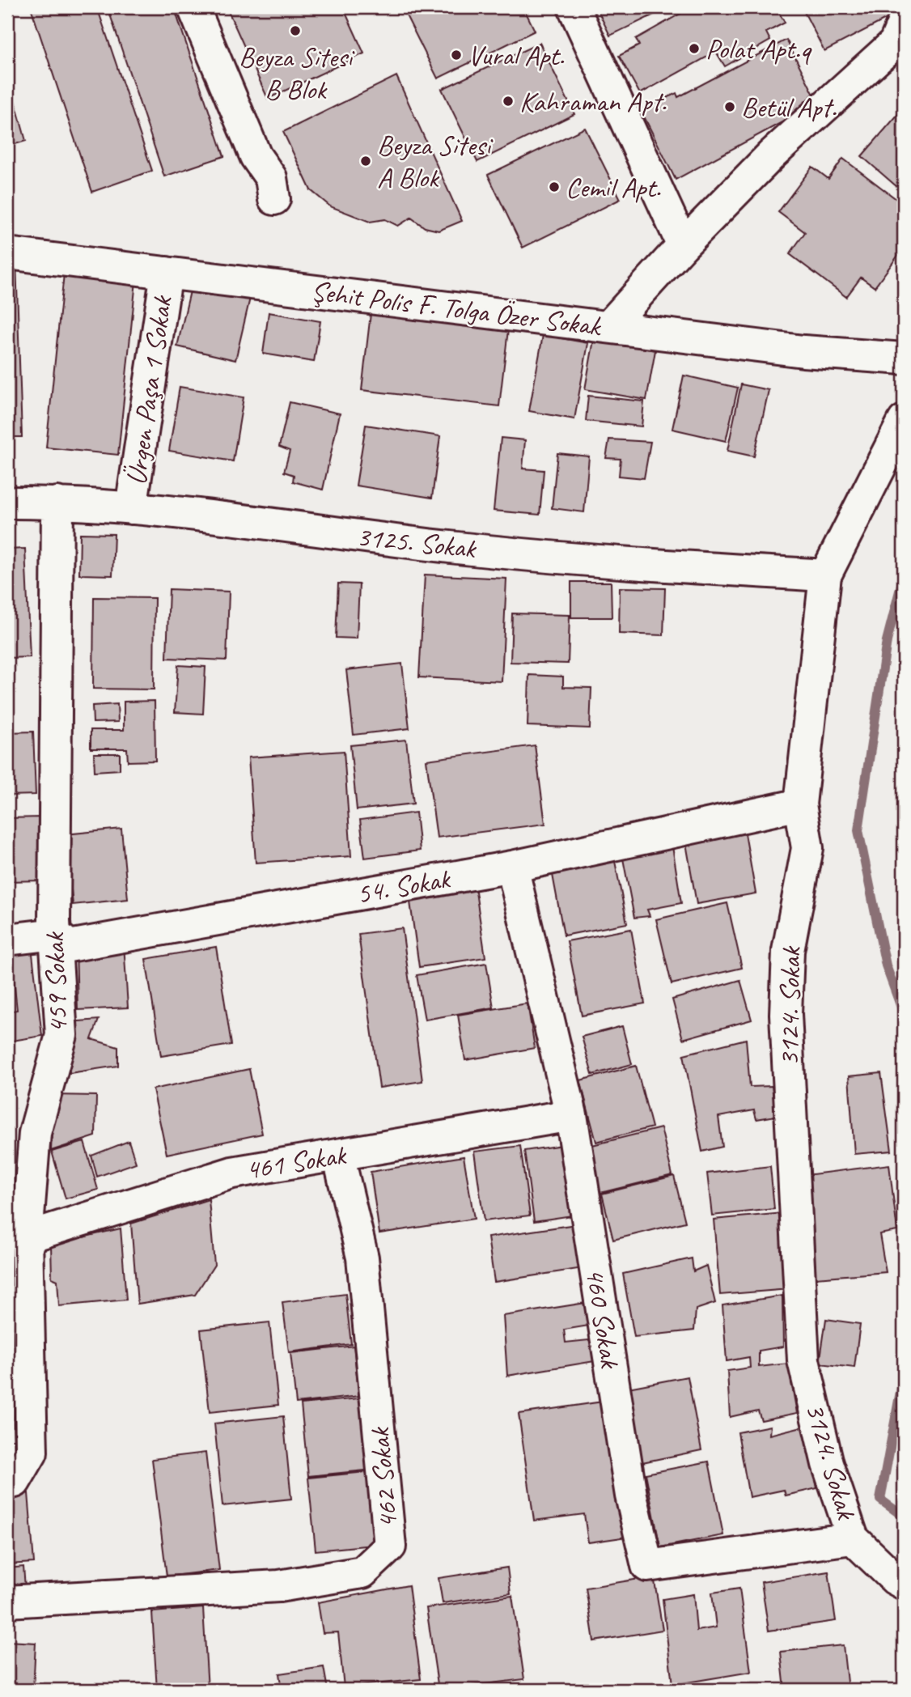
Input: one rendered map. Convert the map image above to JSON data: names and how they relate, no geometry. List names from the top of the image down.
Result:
{
  "streets": {
    "street": [
      "Şehit Polis F. Tolga Özer Sokak",
      "Ürgen Paşa 1 Sokak",
      "3125. Sokak",
      "54. Sokak",
      "459 Sokak",
      "3124. Sokak",
      "461 Sokak",
      "460 Sokak",
      "462 Sokak"
    ]
  },
  "crossings": [
    ["Şehit Polis F. Tolga Özer Sokak", "Ürgen Paşa 1 Sokak"],
    ["Ürgen Paşa 1 Sokak", "3125. Sokak"],
    ["3125. Sokak", "459 Sokak"],
    ["3125. Sokak", "3124. Sokak"],
    ["54. Sokak", "459 Sokak"],
    ["54. Sokak", "3124. Sokak"],
    ["54. Sokak", "460 Sokak"],
    ["459 Sokak", "461 Sokak"],
    ["3124. Sokak", "460 Sokak"],
    ["461 Sokak", "460 Sokak"],
    ["461 Sokak", "462 Sokak"]
  ],
  "places": [
    "Beyza Sitesi B Blok",
    "Polat Apt.q",
    "Vural Apt.",
    "Kahraman Apt.",
    "Betül Apt.",
    "Beyza Sitesi A Blok",
    "Cemil Apt."
  ]
}
